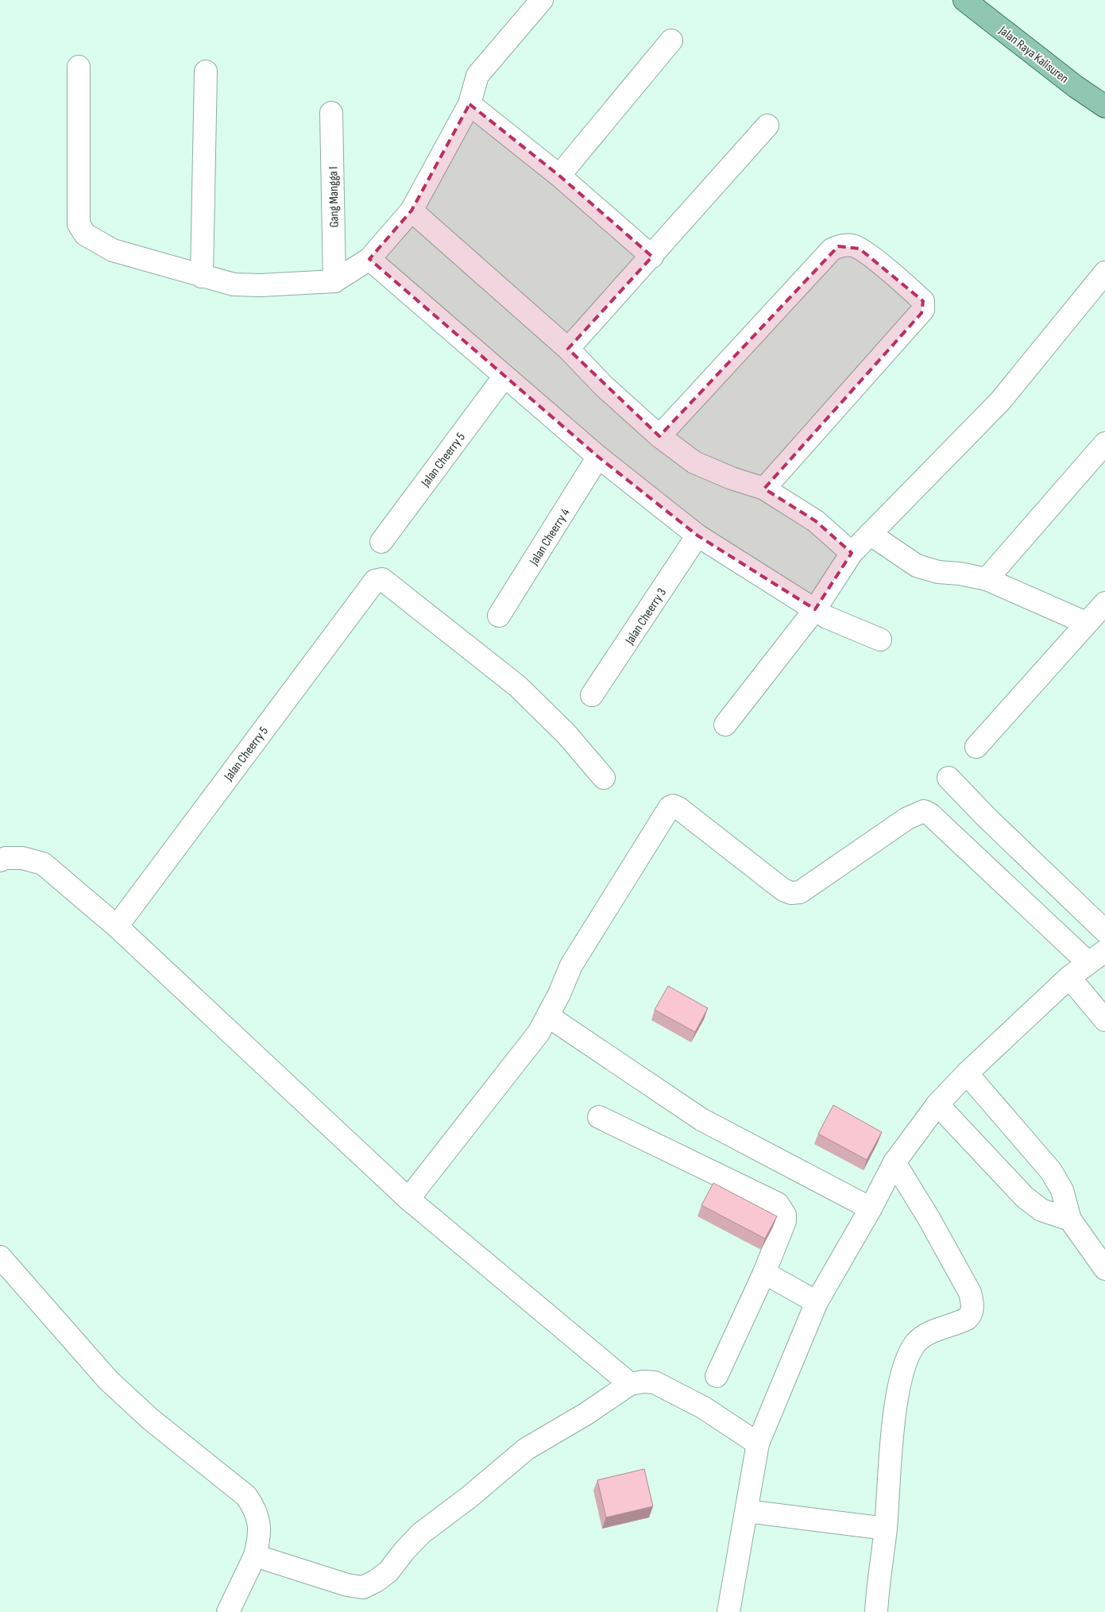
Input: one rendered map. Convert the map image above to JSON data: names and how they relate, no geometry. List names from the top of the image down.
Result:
{
  "streets": {
    "main road": ["Jalan Raya Kalisuren"],
    "street": [
      "Gang Mangga I",
      "Jalan Cheerry 5",
      "Jalan Cheerry 4",
      "Jalan Cheerry 3"
    ]
  }
}
